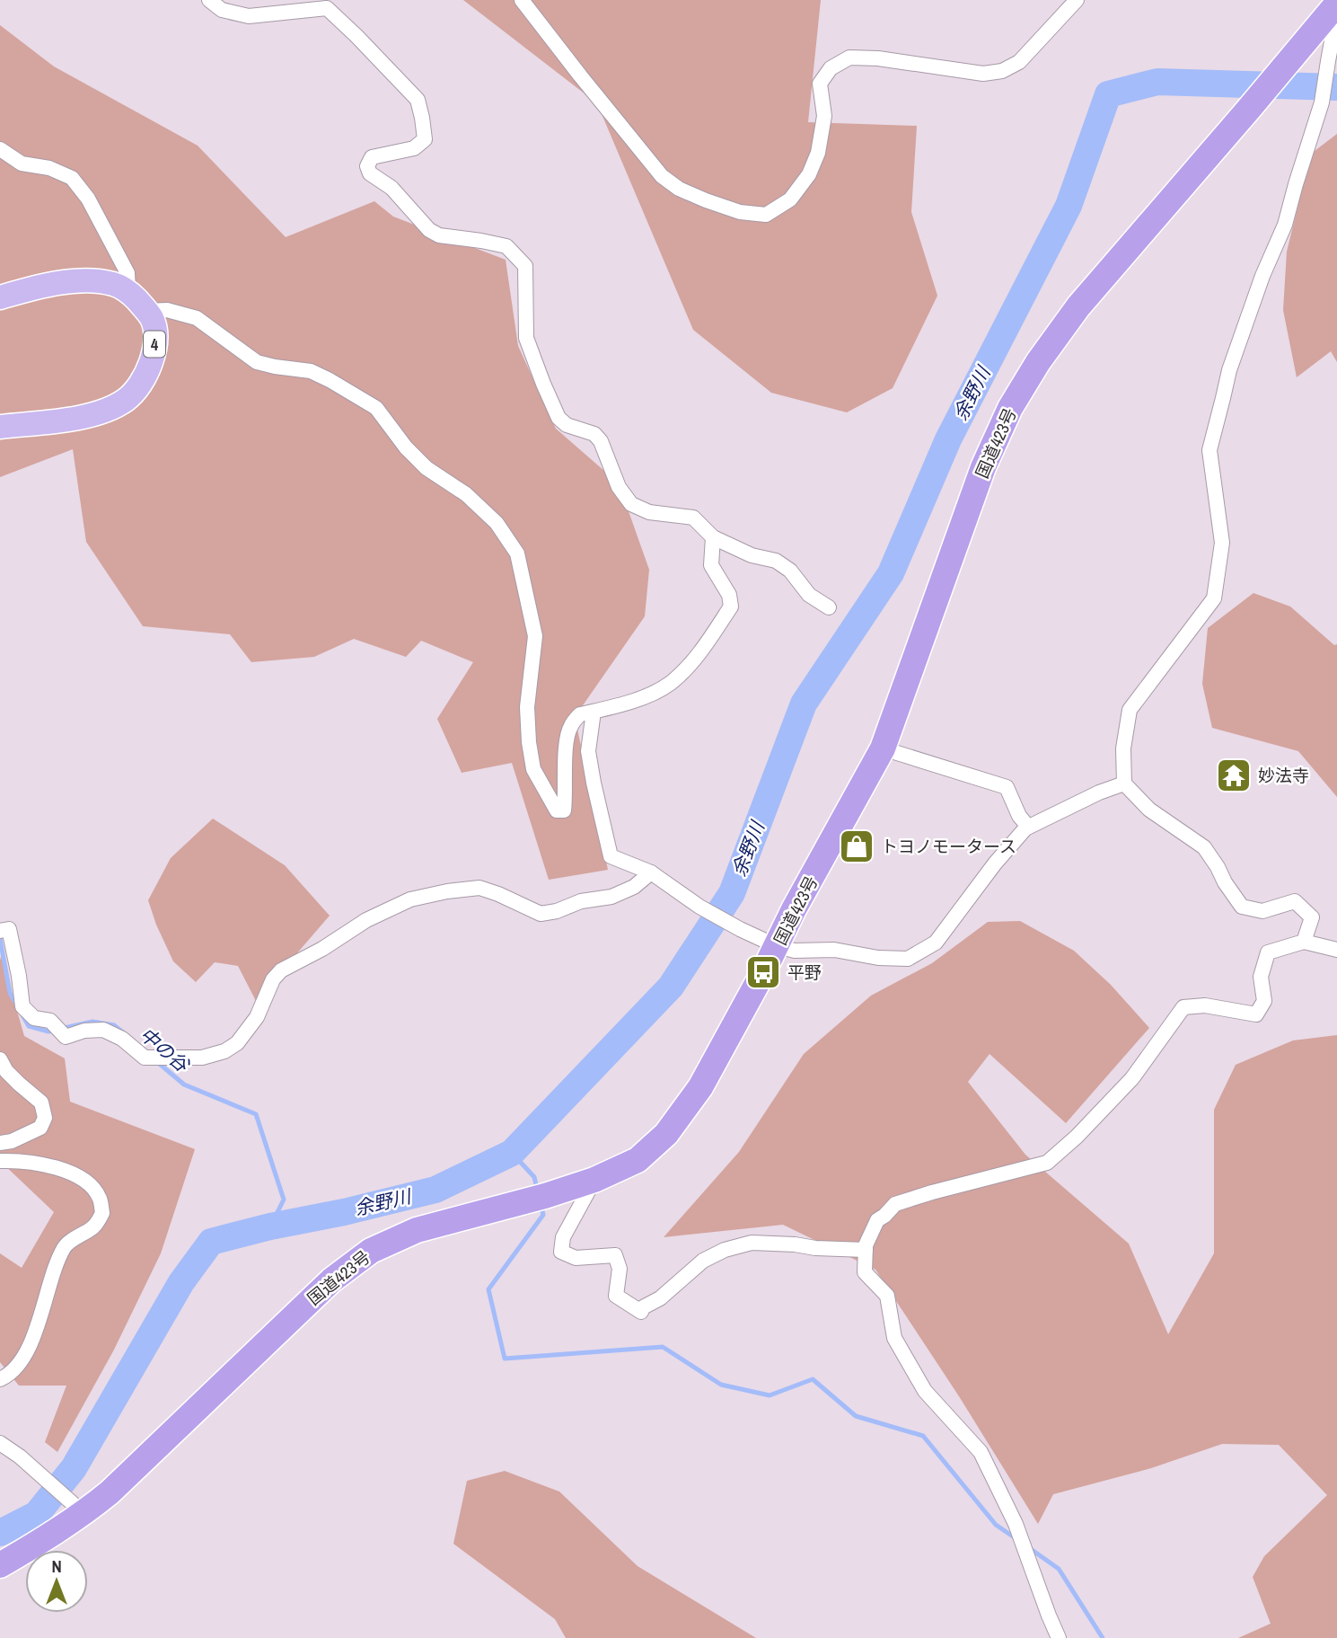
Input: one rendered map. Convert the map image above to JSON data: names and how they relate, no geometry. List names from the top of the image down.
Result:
{
  "streets": {
    "highway": ["国道423号"],
    "main road": ["4"]
  },
  "water": ["余野川", "中の谷"],
  "places": {
    "temple": ["妙法寺"],
    "shop": ["トヨノモータース"],
    "bus stop": ["平野"]
  },
  "north": "top"
}
